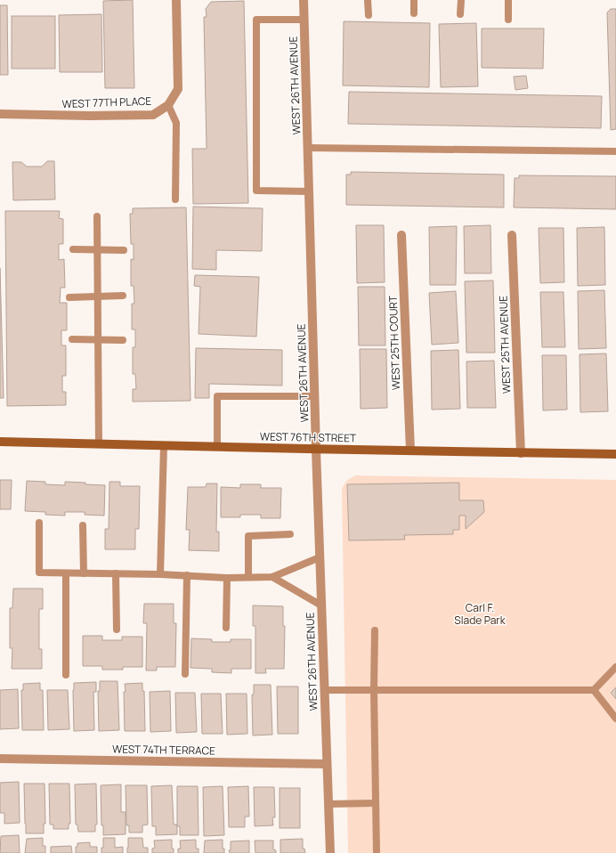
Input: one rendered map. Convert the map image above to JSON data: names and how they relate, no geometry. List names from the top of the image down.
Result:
{
  "streets": {
    "street": [
      "WEST 26TH AVENUE",
      "WEST 77TH PLACE",
      "WEST 25TH COURT",
      "WEST 25TH AVENUE",
      "WEST 76TH STREET",
      "WEST 74TH TERRACE"
    ]
  },
  "crossings": [
    ["WEST 26TH AVENUE", "WEST 76TH STREET"],
    ["WEST 26TH AVENUE", "WEST 74TH TERRACE"],
    ["WEST 25TH COURT", "WEST 76TH STREET"],
    ["WEST 25TH AVENUE", "WEST 76TH STREET"]
  ],
  "parks": ["Carl F. Slade Park"]
}
